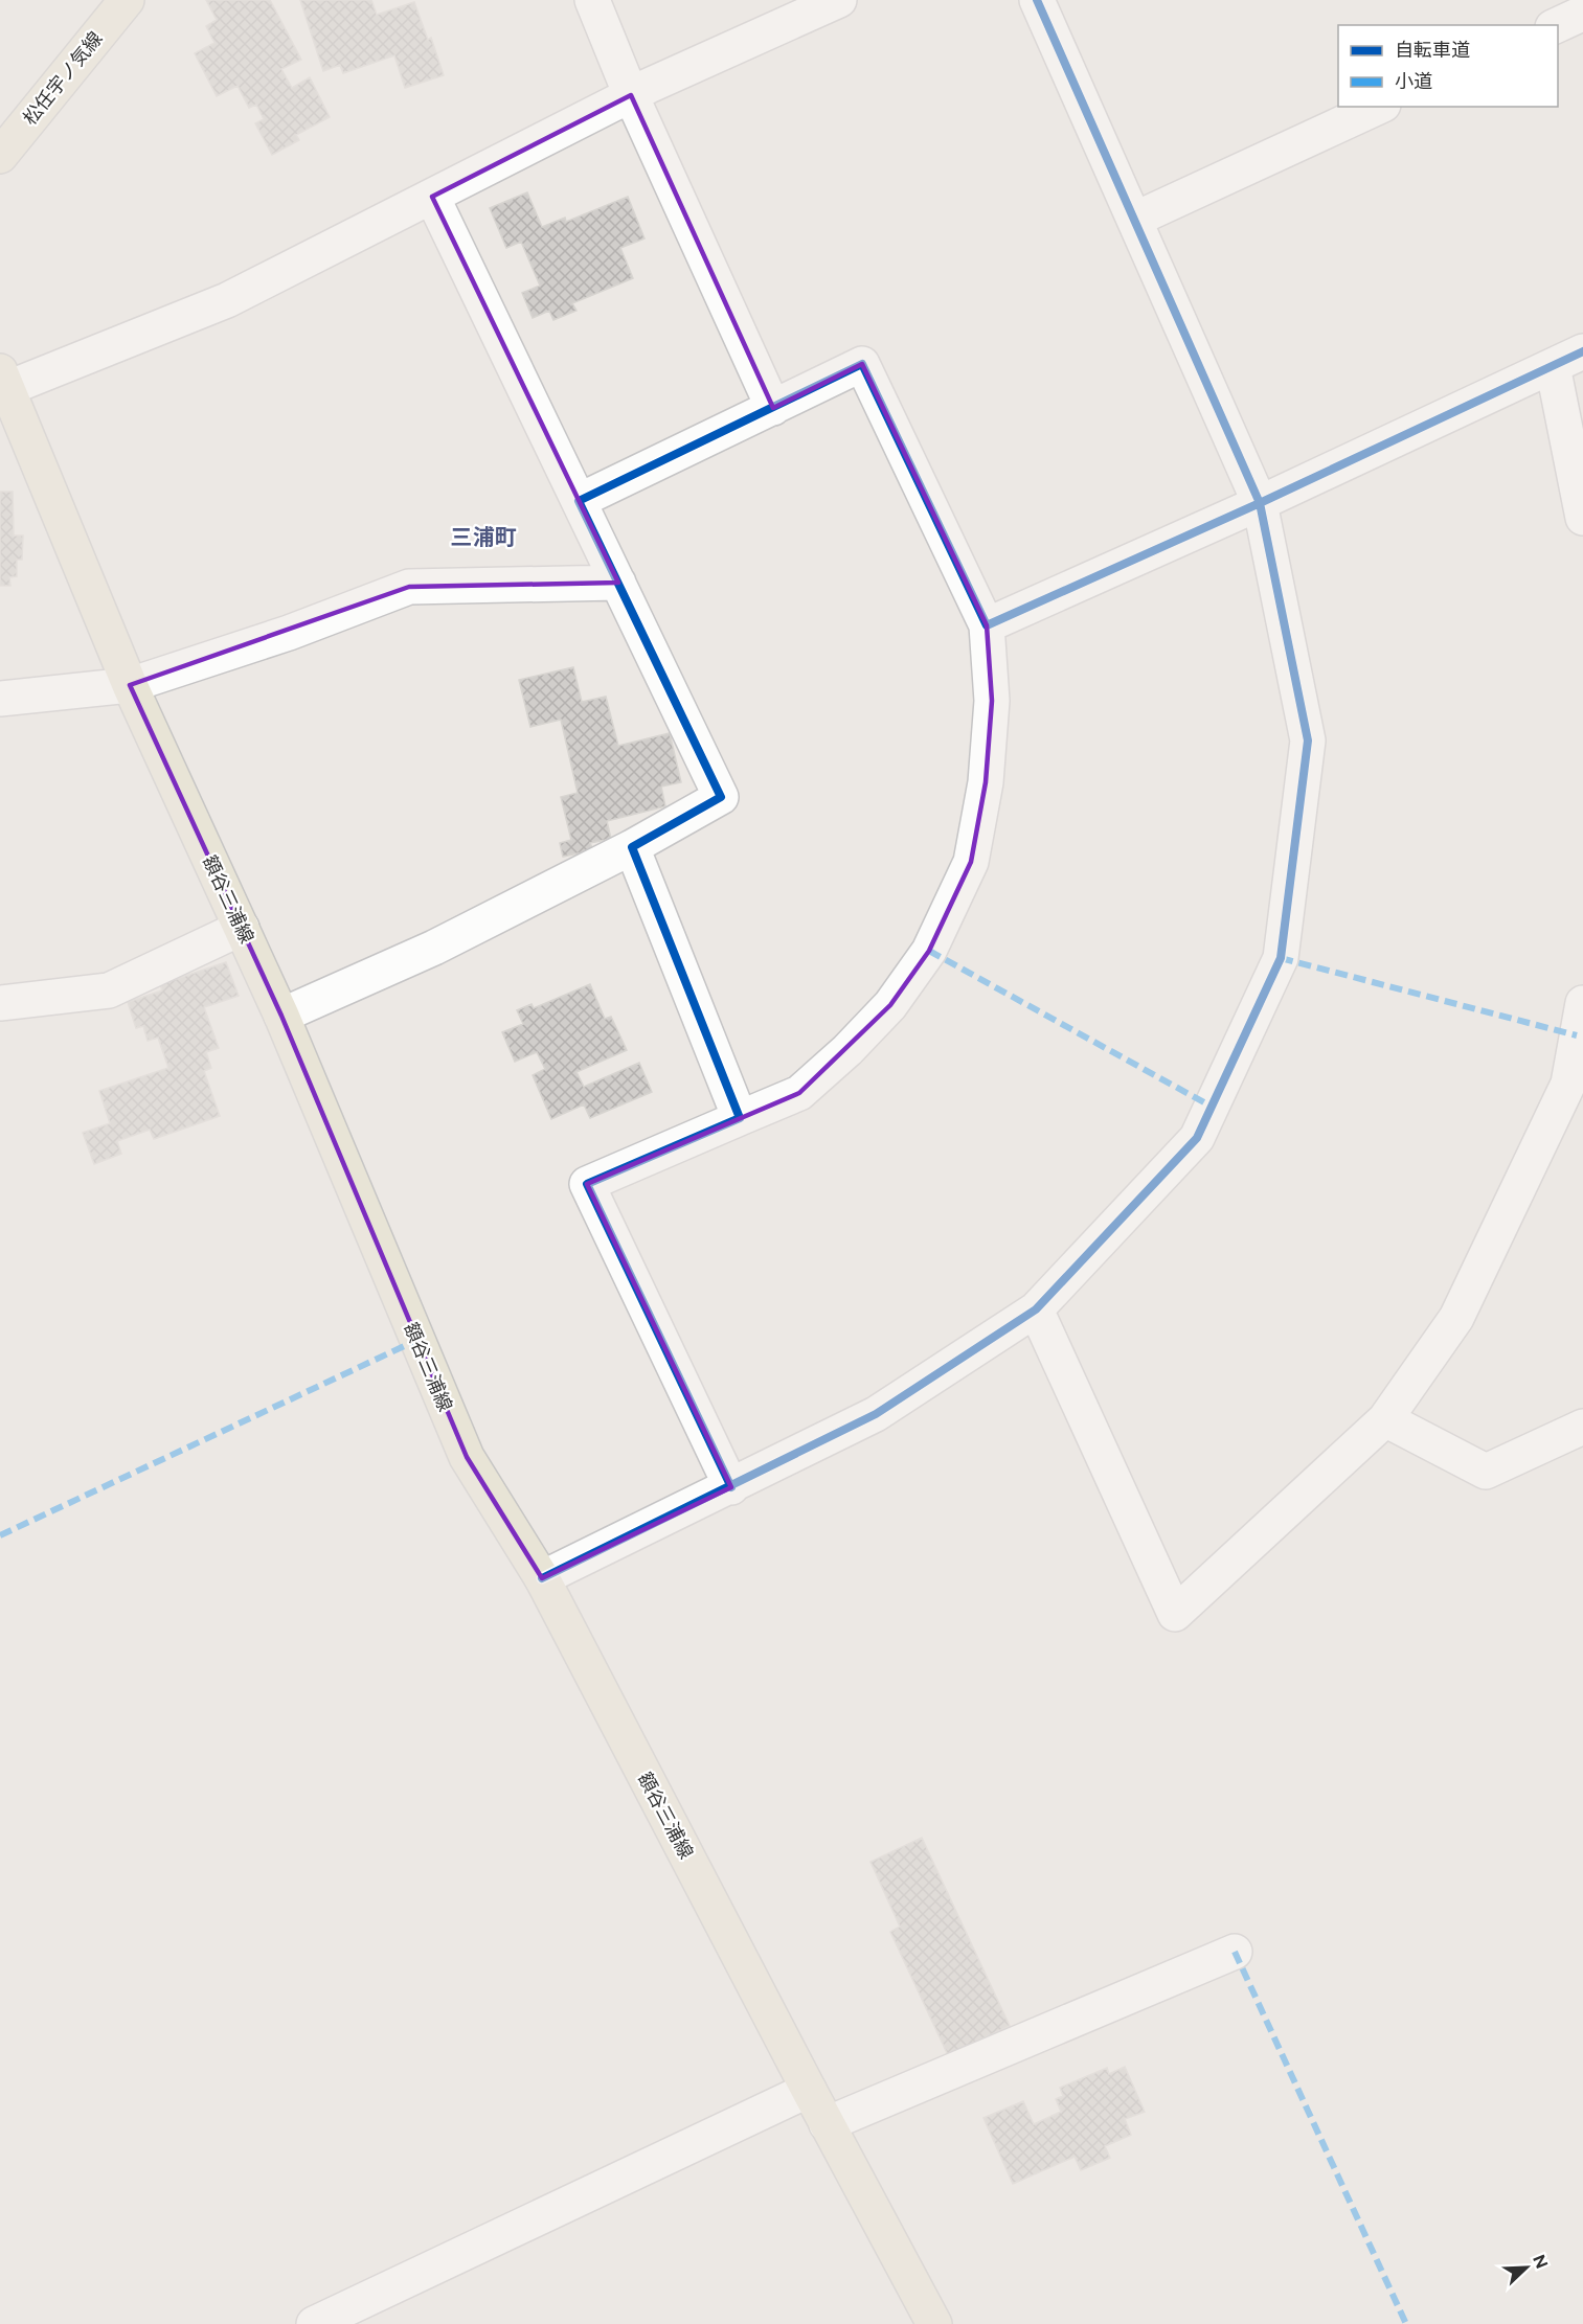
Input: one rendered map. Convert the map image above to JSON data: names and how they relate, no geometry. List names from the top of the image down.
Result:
{
  "streets": {
    "main road": ["松任宇ノ気線", "額谷三浦線"]
  },
  "districts": ["三浦町"],
  "legend": ["自転車道", "小道"],
  "north": "top right"
}
